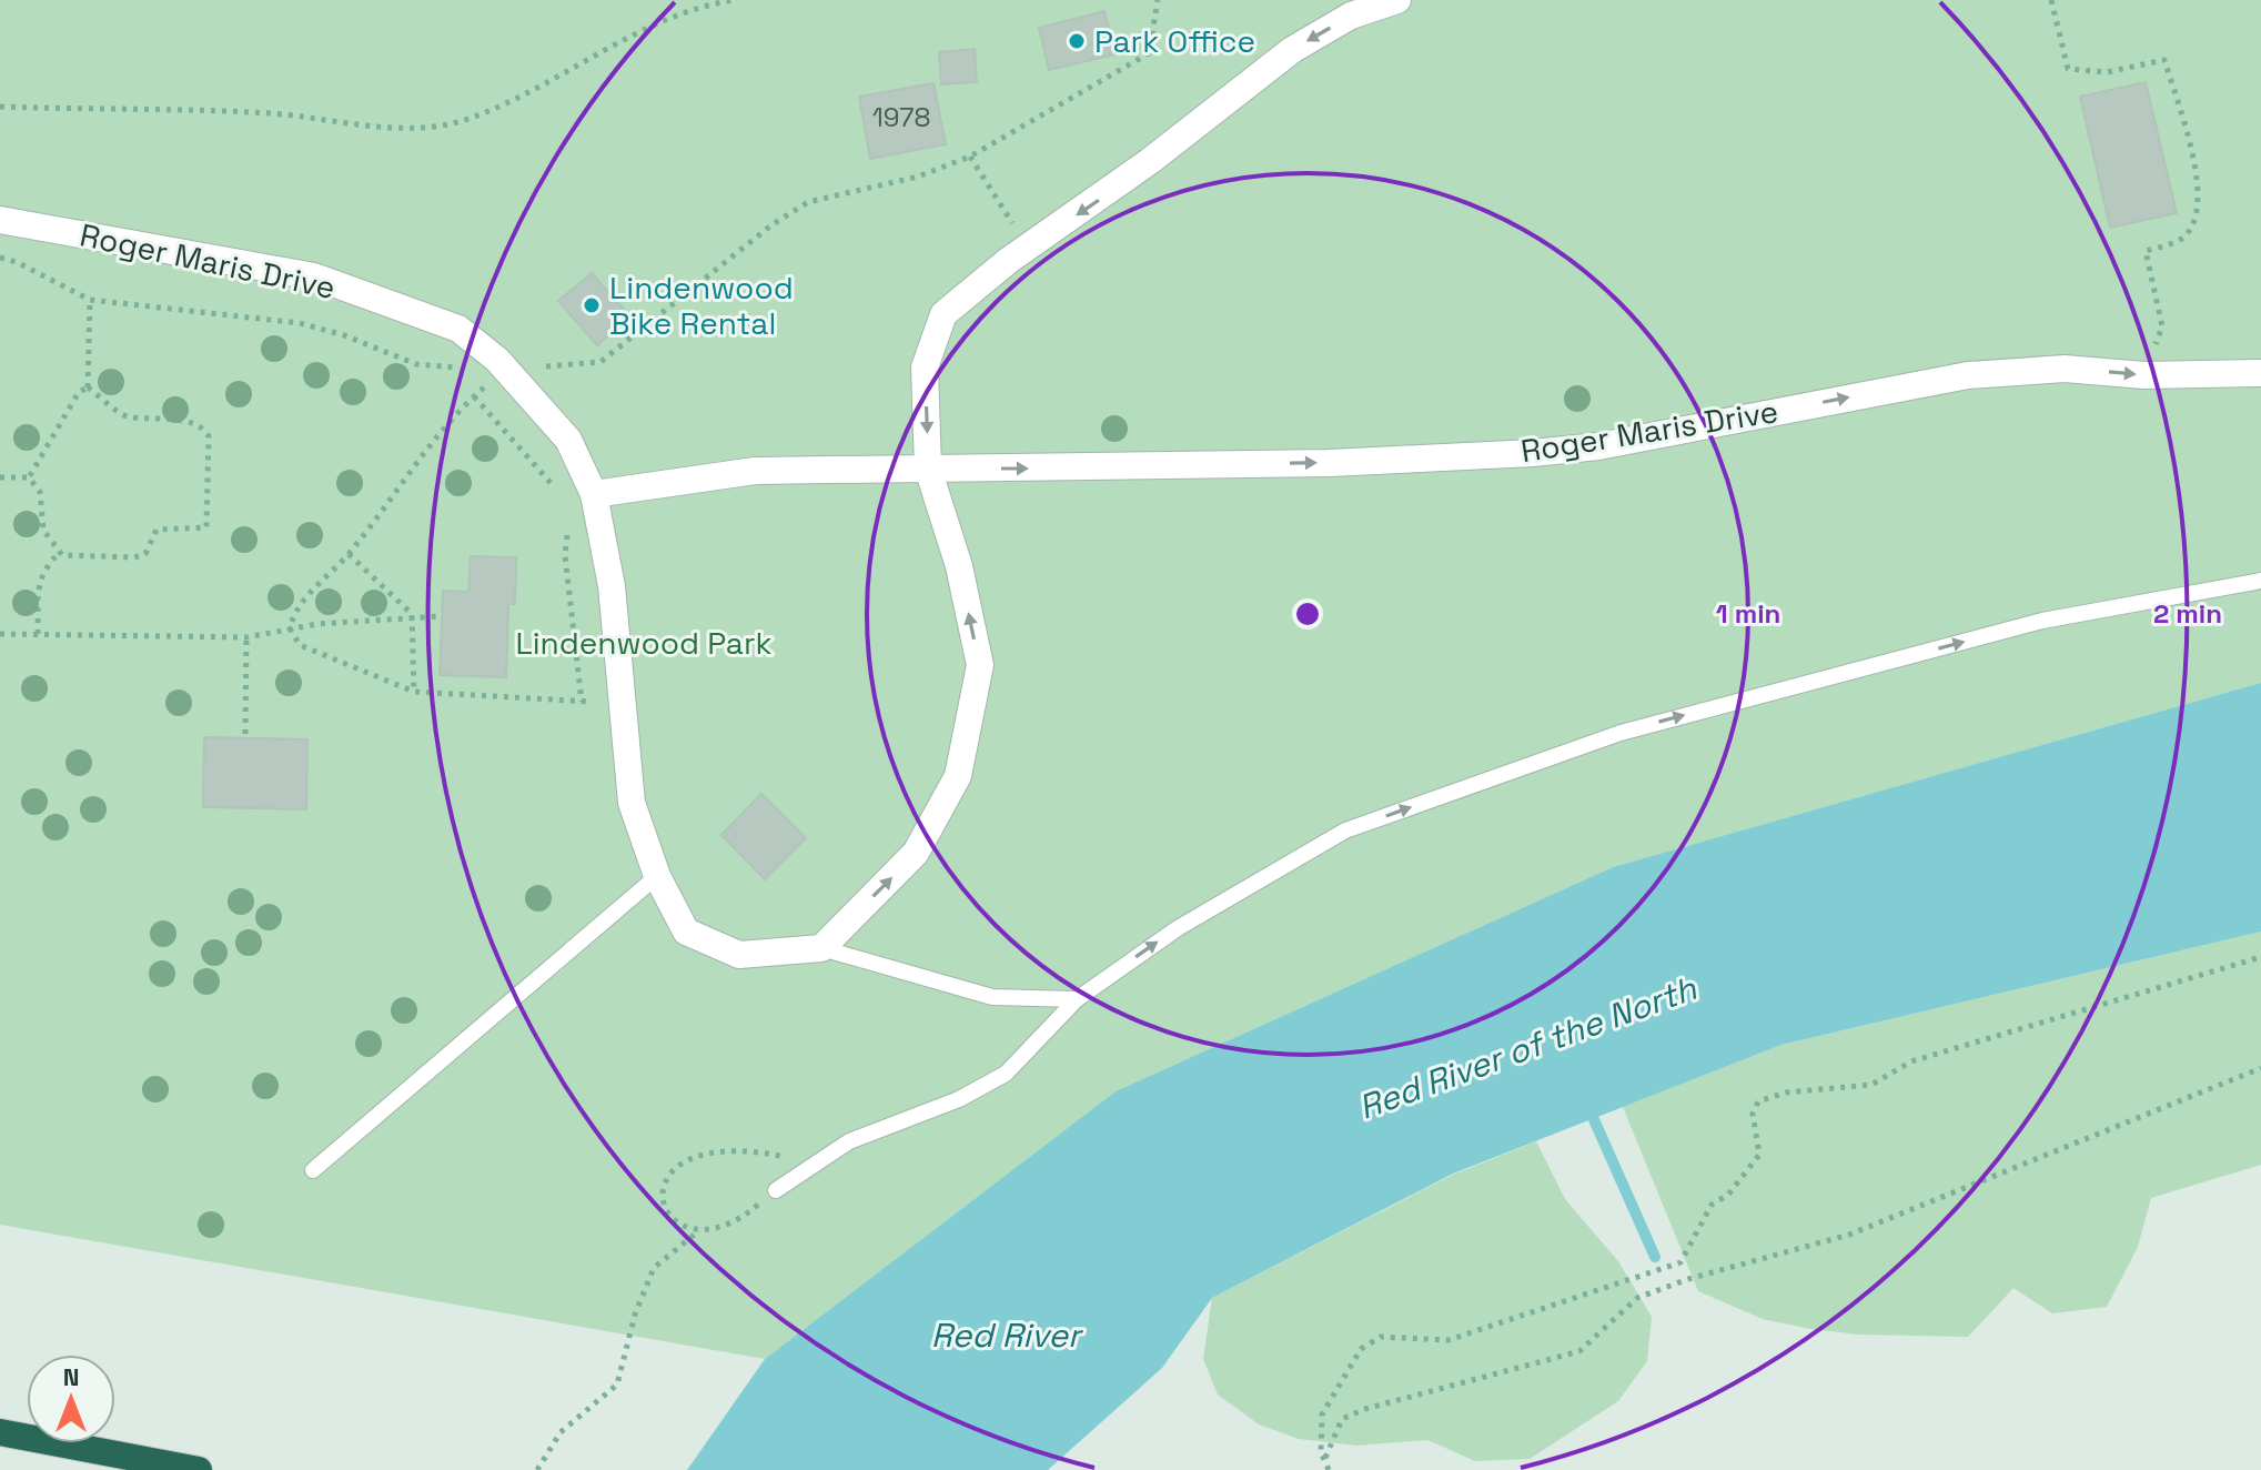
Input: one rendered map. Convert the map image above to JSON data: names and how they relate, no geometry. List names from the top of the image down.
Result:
{
  "streets": {
    "street": ["Roger Maris Drive"]
  },
  "one_way": ["Roger Maris Drive"],
  "water": ["Red River of the North", "Red River"],
  "parks": ["Lindenwood Park"],
  "places": ["Park Office", "Lindenwood Bike Rental"],
  "house_numbers": ["1978"],
  "north": "top",
  "rings": ["1 min", "2 min"]
}
